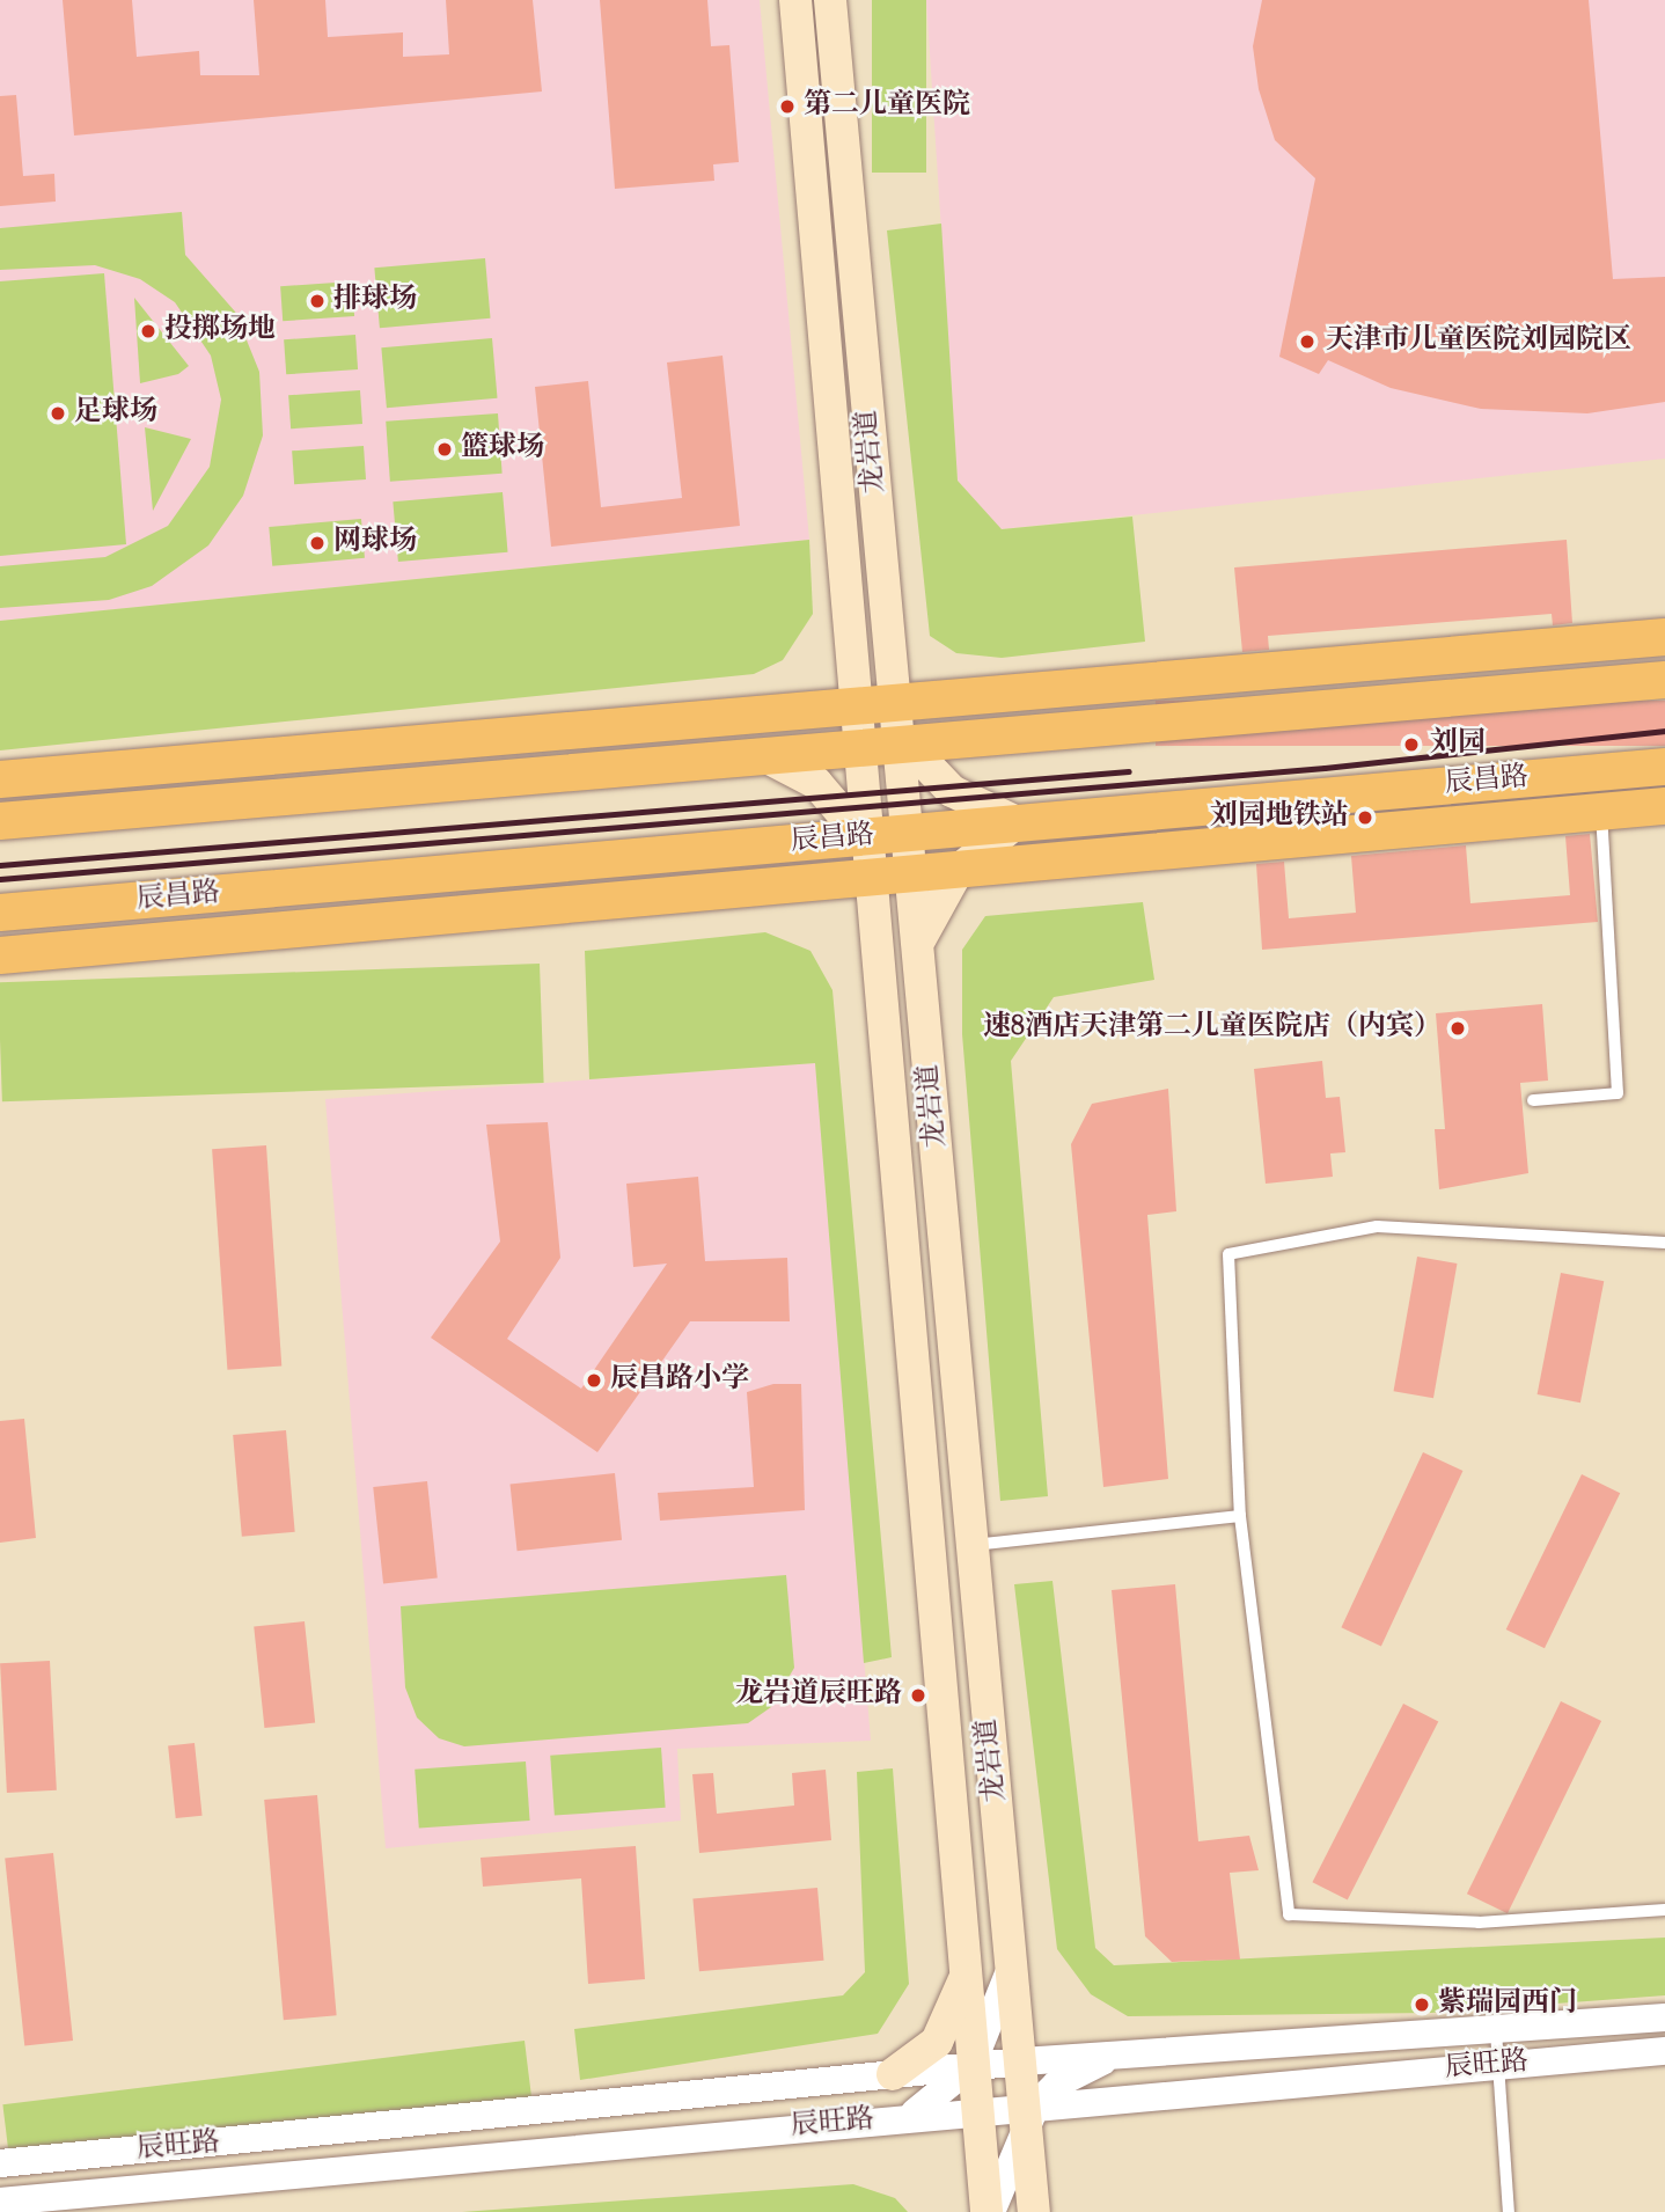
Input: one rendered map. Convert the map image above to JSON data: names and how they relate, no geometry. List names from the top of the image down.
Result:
{
  "streets": {
    "main road": ["龙岩道", "辰昌路"],
    "street": ["辰旺路"]
  },
  "crossings": [
    ["龙岩道", "辰昌路"],
    ["龙岩道", "辰旺路"]
  ],
  "places": [
    "第二儿童医院",
    "排球场",
    "投掷场地",
    "天津市儿童医院刘园院区",
    "足球场",
    "篮球场",
    "网球场",
    "刘园",
    "刘园地铁站",
    "速8酒店天津第二儿童医院店（内宾）",
    "辰昌路小学",
    "龙岩道辰旺路",
    "紫瑞园西门"
  ]
}
